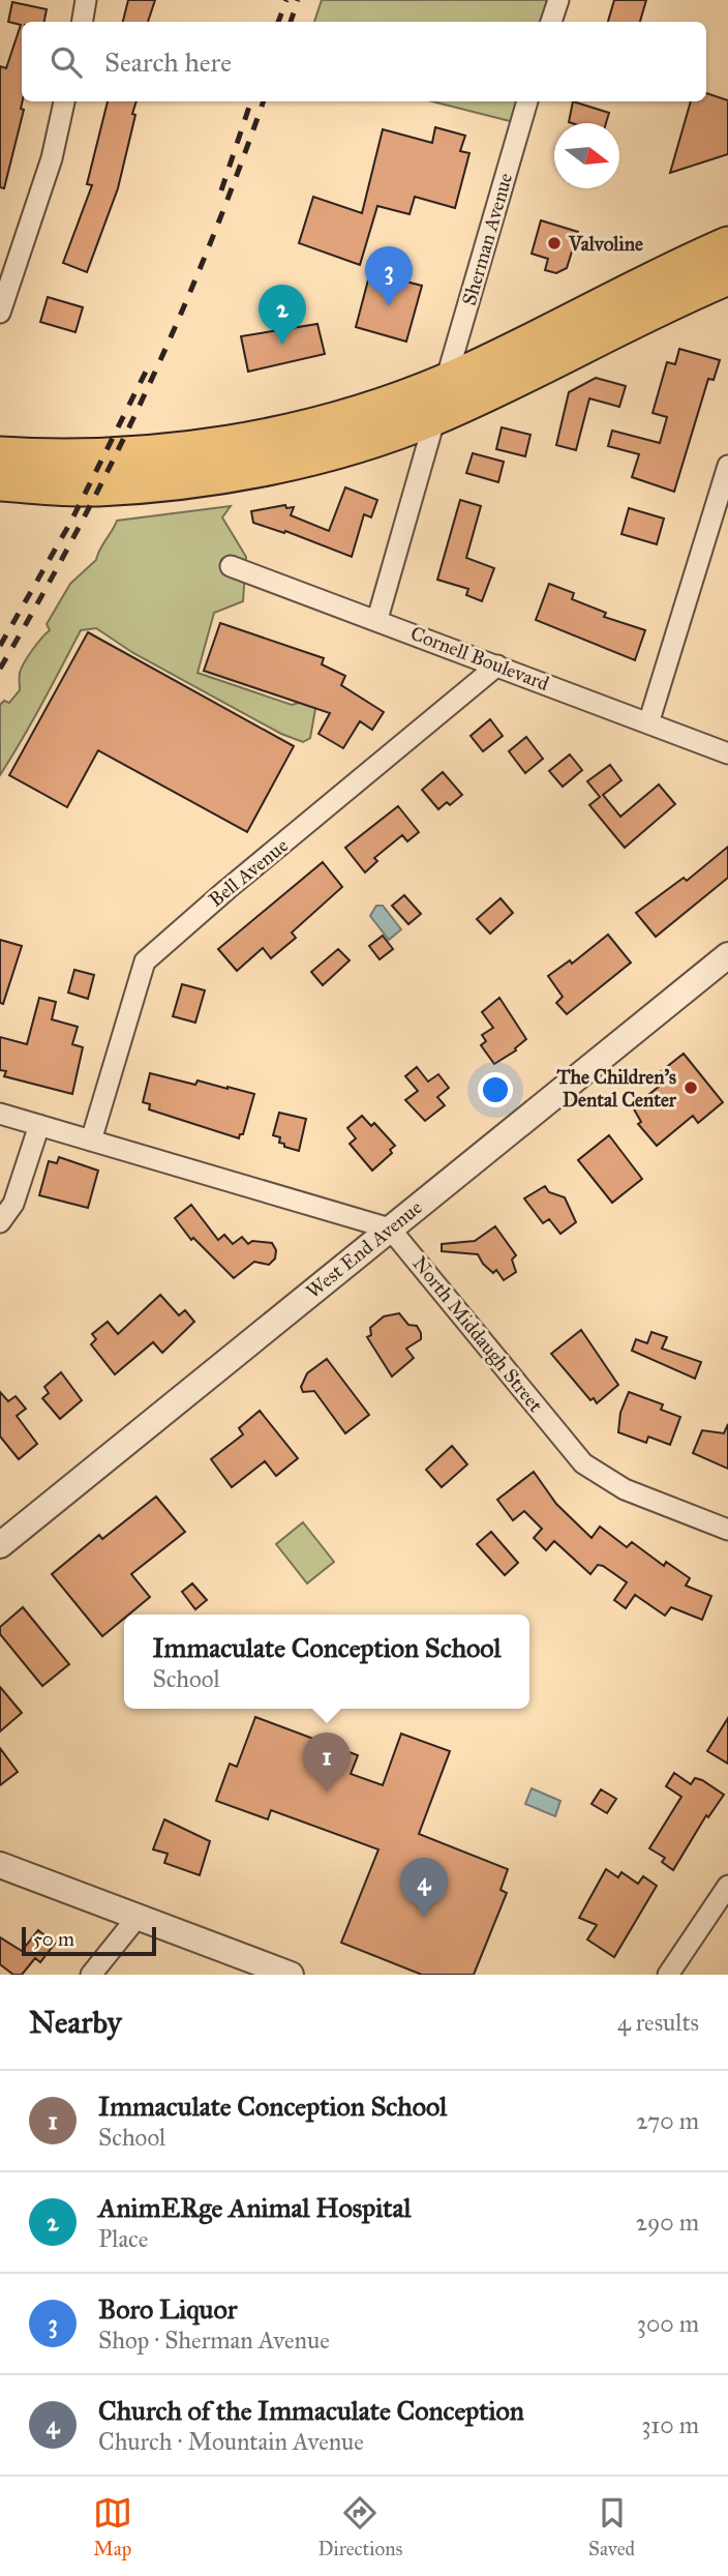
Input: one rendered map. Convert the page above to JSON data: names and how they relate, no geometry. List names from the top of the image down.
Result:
{
  "streets": {
    "street": [
      "Sherman Avenue",
      "Cornell Boulevard",
      "Bell Avenue",
      "West End Avenue",
      "North Middaugh Street"
    ]
  },
  "crossings": [
    ["Cornell Boulevard", "Bell Avenue"],
    ["West End Avenue", "North Middaugh Street"]
  ],
  "places": ["Valvoline", "The Children's Dental Center"],
  "scale_bar": "50 m",
  "north": "right",
  "page": {
    "search": "Search here",
    "pins": [
      "3",
      "2",
      "1",
      "4"
    ],
    "popup": ["Immaculate Conception School", "School"],
    "scale": "50 m",
    "heading": ["Nearby", "4 results"],
    "list": [
      {
        "mark": "1",
        "name": "Immaculate Conception School",
        "note": "School",
        "value": "270 m"
      },
      {
        "mark": "2",
        "name": "AnimERge Animal Hospital",
        "note": "Place",
        "value": "290 m"
      },
      {
        "mark": "3",
        "name": "Boro Liquor",
        "note": "Shop · Sherman Avenue",
        "value": "300 m"
      },
      {
        "mark": "4",
        "name": "Church of the Immaculate Conception",
        "note": "Church · Mountain Avenue",
        "value": "310 m"
      }
    ],
    "nav": ["Map", "Directions", "Saved"]
  }
}
